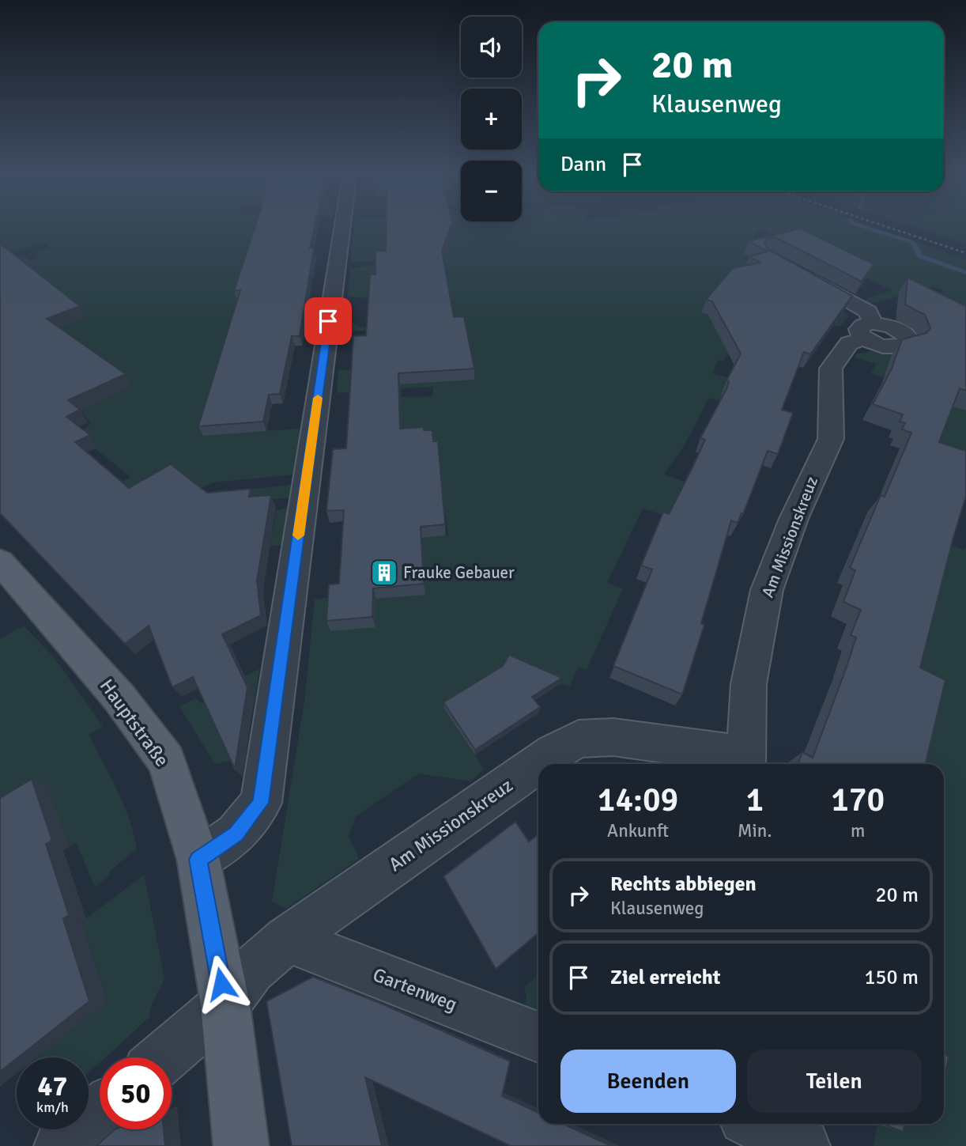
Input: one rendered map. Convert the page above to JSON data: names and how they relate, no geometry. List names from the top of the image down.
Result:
{
  "streets": {
    "main road": ["Hauptstraße"],
    "street": ["Am Missionskreuz", "Gartenweg"]
  },
  "crossings": [
    ["Am Missionskreuz", "Hauptstraße"],
    ["Am Missionskreuz", "Gartenweg"]
  ],
  "places": {
    "building": ["Frauke Gebauer"]
  },
  "page": {
    "map_buttons": ["+", "−"],
    "turn": ["20 m", "Klausenweg"],
    "then": "Dann",
    "eta": [
      "14:09",
      "Ankunft",
      "1",
      "Min.",
      "170",
      "m"
    ],
    "list": [
      {
        "name": "Rechts abbiegen",
        "note": "Klausenweg",
        "value": "20 m"
      },
      {
        "name": "Ziel erreicht",
        "value": "150 m"
      }
    ],
    "buttons": ["Beenden", "Teilen"],
    "speed": "47 km/h",
    "limit": "50"
  }
}
